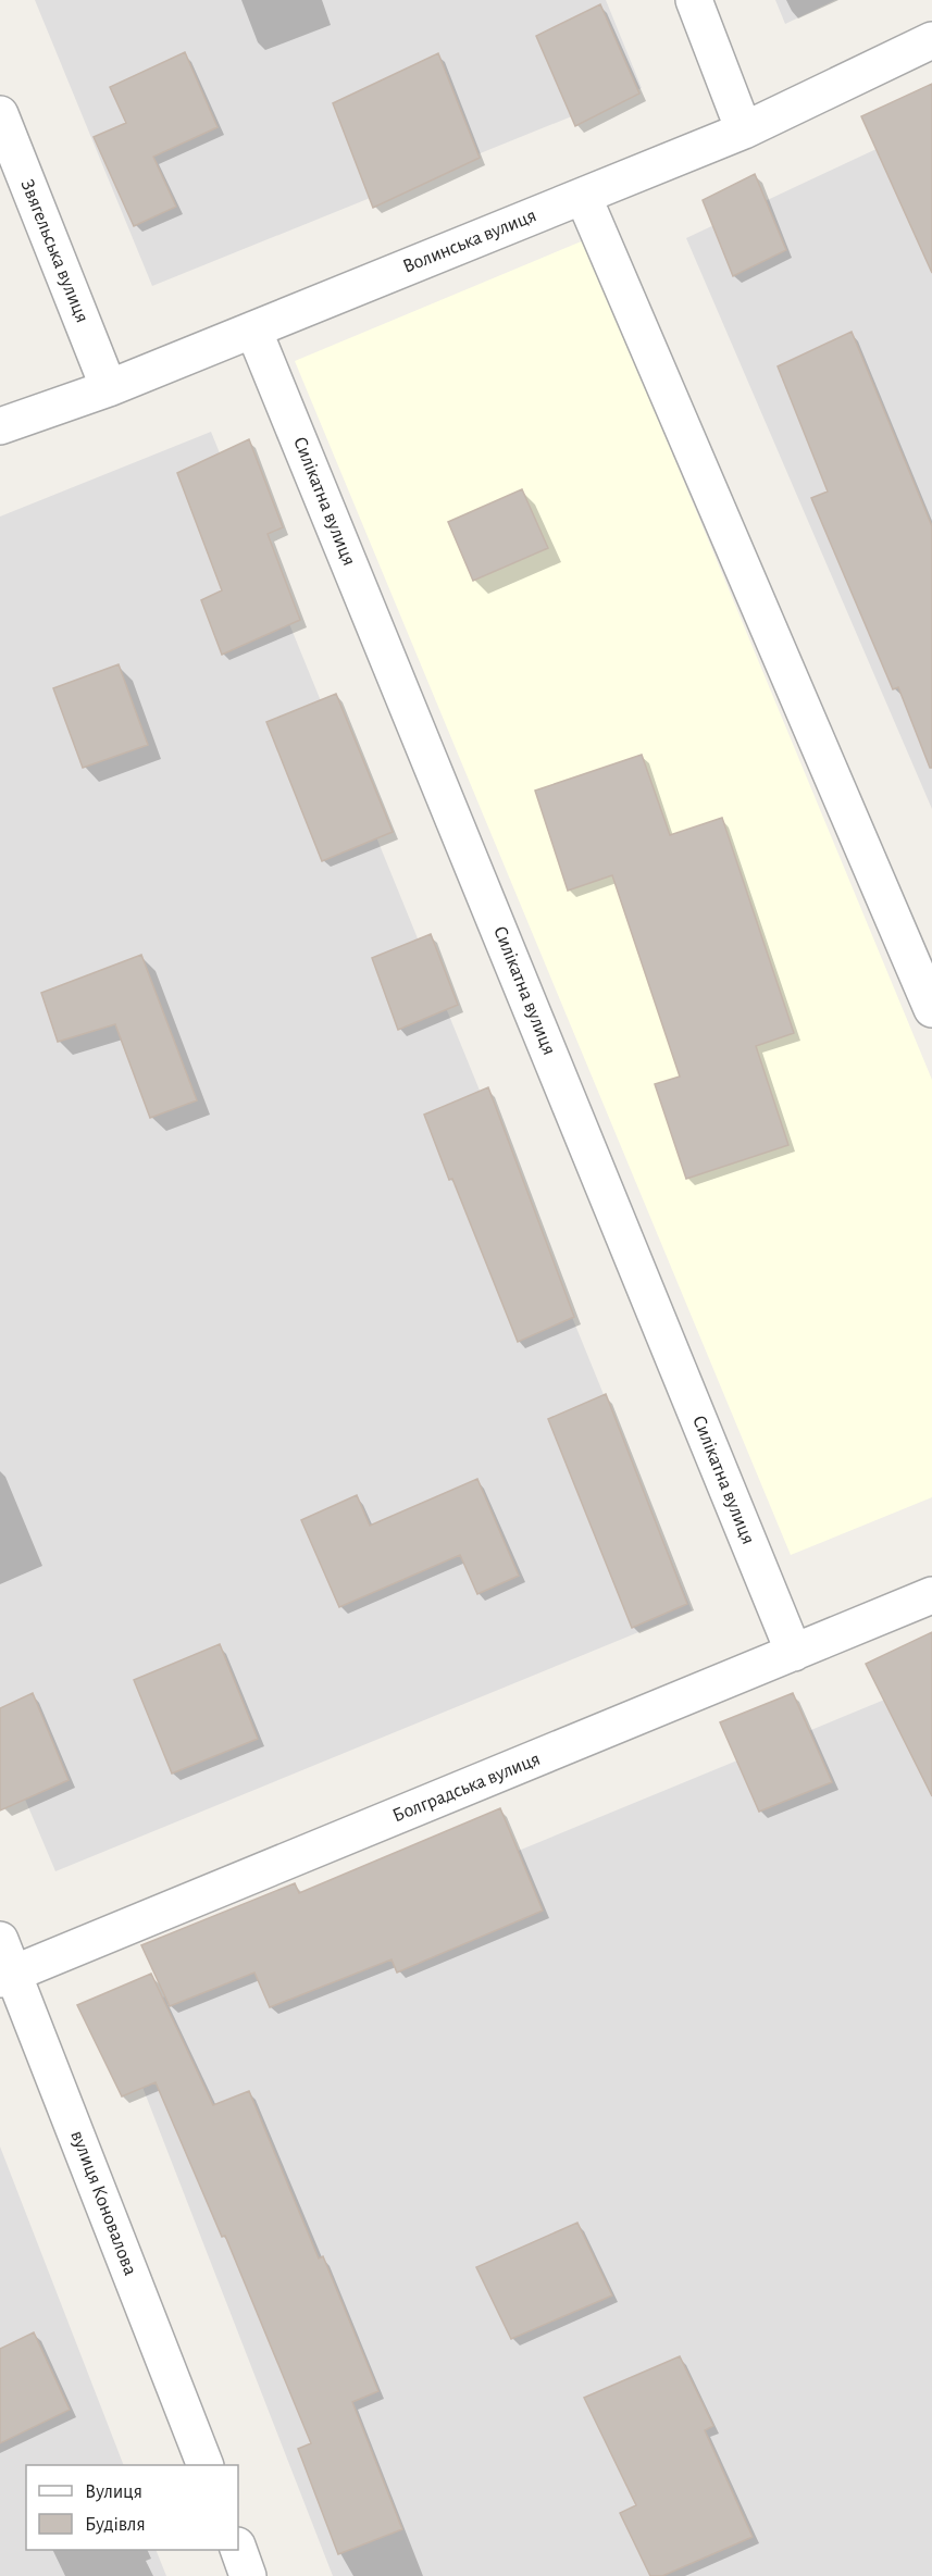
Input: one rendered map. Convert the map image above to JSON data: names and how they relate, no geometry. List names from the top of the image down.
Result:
{
  "streets": {
    "street": [
      "Волинська вулиця",
      "Звягельська вулиця",
      "Силікатна вулиця",
      "Болградська вулиця",
      "вулиця Коновалова"
    ]
  },
  "crossings": [
    ["Волинська вулиця", "Звягельська вулиця"],
    ["Волинська вулиця", "Силікатна вулиця"],
    ["Силікатна вулиця", "Болградська вулиця"],
    ["Болградська вулиця", "вулиця Коновалова"]
  ],
  "legend": ["Вулиця", "Будівля"]
}
